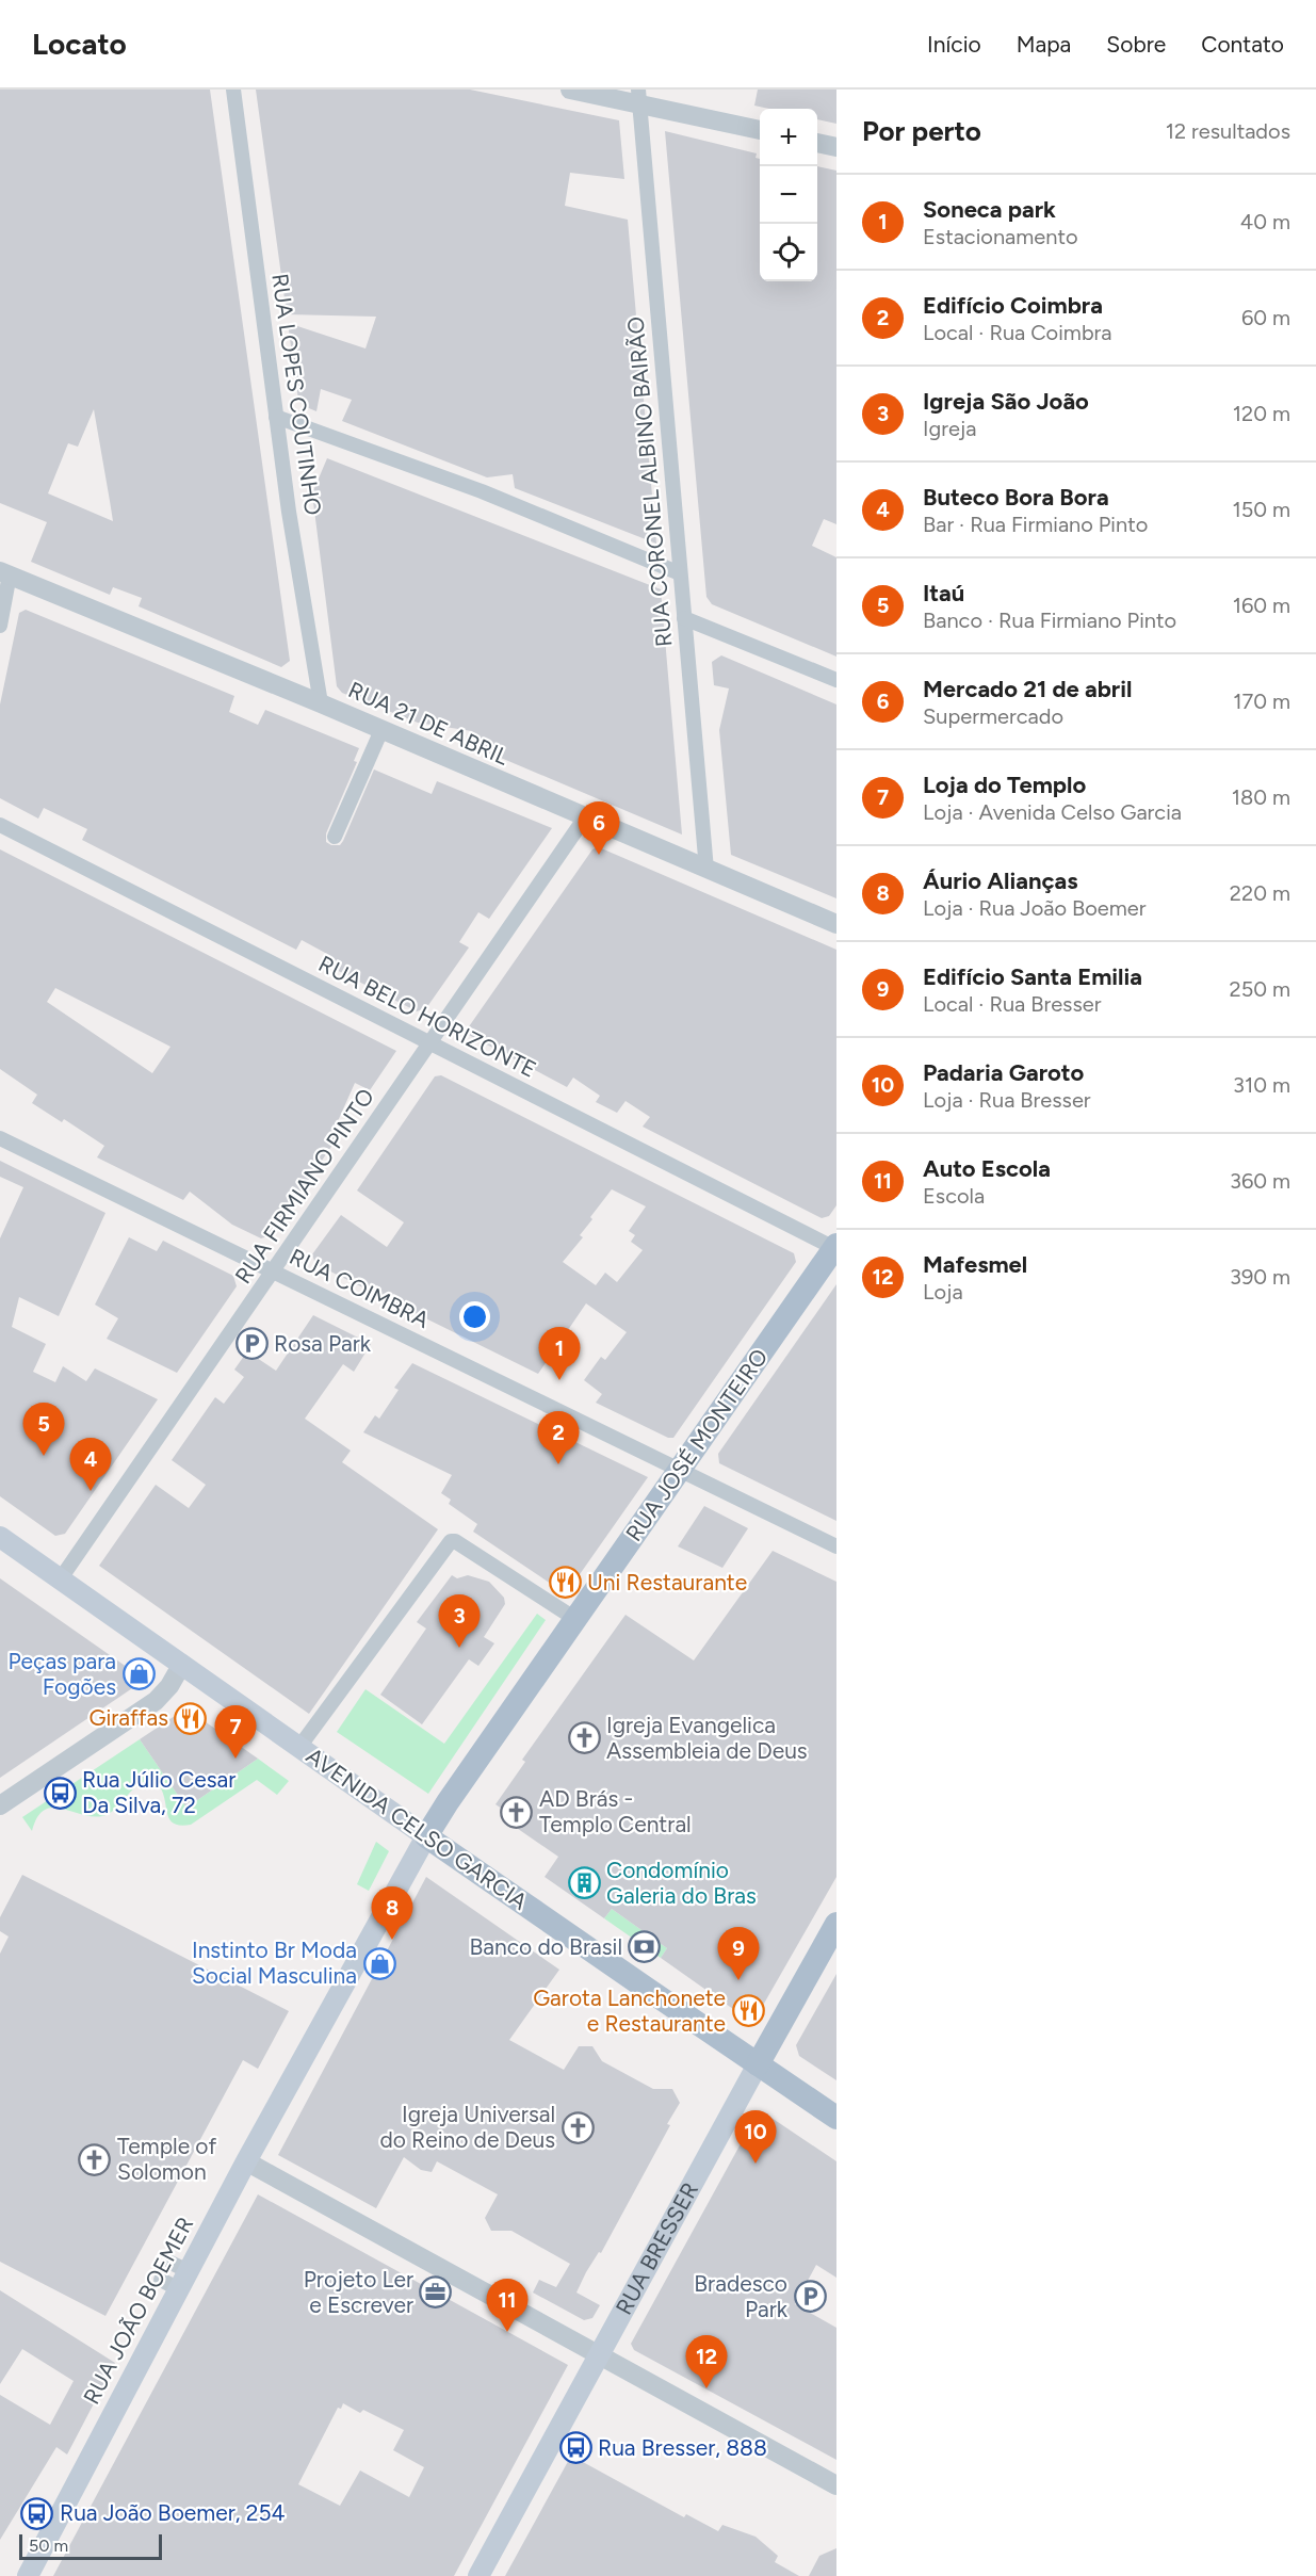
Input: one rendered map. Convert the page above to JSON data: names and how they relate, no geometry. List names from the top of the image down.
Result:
{
  "streets": {
    "main road": [
      "RUA JOSÉ MONTEIRO",
      "AVENIDA CELSO GARCIA",
      "RUA BRESSER",
      "RUA JOÃO BOEMER"
    ],
    "street": [
      "RUA LOPES COUTINHO",
      "RUA CORONEL ALBINO BAIRÃO",
      "RUA 21 DE ABRIL",
      "RUA BELO HORIZONTE",
      "RUA FIRMIANO PINTO",
      "RUA COIMBRA"
    ]
  },
  "crossings": [
    ["RUA LOPES COUTINHO", "RUA 21 DE ABRIL"],
    ["RUA CORONEL ALBINO BAIRÃO", "RUA 21 DE ABRIL"],
    ["RUA 21 DE ABRIL", "RUA FIRMIANO PINTO"],
    ["RUA BELO HORIZONTE", "RUA FIRMIANO PINTO"],
    ["RUA BELO HORIZONTE", "RUA JOSÉ MONTEIRO"],
    ["RUA FIRMIANO PINTO", "RUA COIMBRA"],
    ["RUA FIRMIANO PINTO", "AVENIDA CELSO GARCIA"],
    ["RUA COIMBRA", "RUA JOSÉ MONTEIRO"],
    ["RUA JOSÉ MONTEIRO", "AVENIDA CELSO GARCIA"],
    ["RUA JOSÉ MONTEIRO", "RUA JOÃO BOEMER"],
    ["AVENIDA CELSO GARCIA", "RUA BRESSER"],
    ["AVENIDA CELSO GARCIA", "RUA JOÃO BOEMER"]
  ],
  "places": {
    "parking": ["Rosa Park", "Bradesco Park"],
    "restaurant": ["Uni Restaurante", "Giraffas", "Garota Lanchonete e Restaurante"],
    "shop": ["Peças para Fogões", "Instinto Br Moda Social Masculina"],
    "church": [
      "Igreja Evangelica Assembleia de Deus",
      "AD Brás - Templo Central",
      "Igreja Universal do Reino de Deus",
      "Temple of Solomon"
    ],
    "bus stop": ["Rua Júlio Cesar Da Silva, 72", "Rua Bresser, 888", "Rua João Boemer, 254"],
    "building": ["Condomínio Galeria do Bras"],
    "bank": ["Banco do Brasil"],
    "office": ["Projeto Ler e Escrever"]
  },
  "scale_bar": "50 m",
  "page": {
    "header": "Locato",
    "nav": [
      "Início",
      "Mapa",
      "Sobre",
      "Contato"
    ],
    "heading": ["Por perto", "12 resultados"],
    "map_buttons": ["+", "−"],
    "list": [
      {
        "mark": "1",
        "name": "Soneca park",
        "note": "Estacionamento",
        "value": "40 m"
      },
      {
        "mark": "2",
        "name": "Edifício Coimbra",
        "note": "Local · Rua Coimbra",
        "value": "60 m"
      },
      {
        "mark": "3",
        "name": "Igreja São João",
        "note": "Igreja",
        "value": "120 m"
      },
      {
        "mark": "4",
        "name": "Buteco Bora Bora",
        "note": "Bar · Rua Firmiano Pinto",
        "value": "150 m"
      },
      {
        "mark": "5",
        "name": "Itaú",
        "note": "Banco · Rua Firmiano Pinto",
        "value": "160 m"
      },
      {
        "mark": "6",
        "name": "Mercado 21 de abril",
        "note": "Supermercado",
        "value": "170 m"
      },
      {
        "mark": "7",
        "name": "Loja do Templo",
        "note": "Loja · Avenida Celso Garcia",
        "value": "180 m"
      },
      {
        "mark": "8",
        "name": "Áurio Alianças",
        "note": "Loja · Rua João Boemer",
        "value": "220 m"
      },
      {
        "mark": "9",
        "name": "Edifício Santa Emilia",
        "note": "Local · Rua Bresser",
        "value": "250 m"
      },
      {
        "mark": "10",
        "name": "Padaria Garoto",
        "note": "Loja · Rua Bresser",
        "value": "310 m"
      },
      {
        "mark": "11",
        "name": "Auto Escola",
        "note": "Escola",
        "value": "360 m"
      },
      {
        "mark": "12",
        "name": "Mafesmel",
        "note": "Loja",
        "value": "390 m"
      }
    ],
    "pins": [
      "6",
      "1",
      "5",
      "2",
      "4",
      "3",
      "7",
      "8",
      "9",
      "10",
      "11",
      "12"
    ],
    "scale": "50 m"
  }
}
